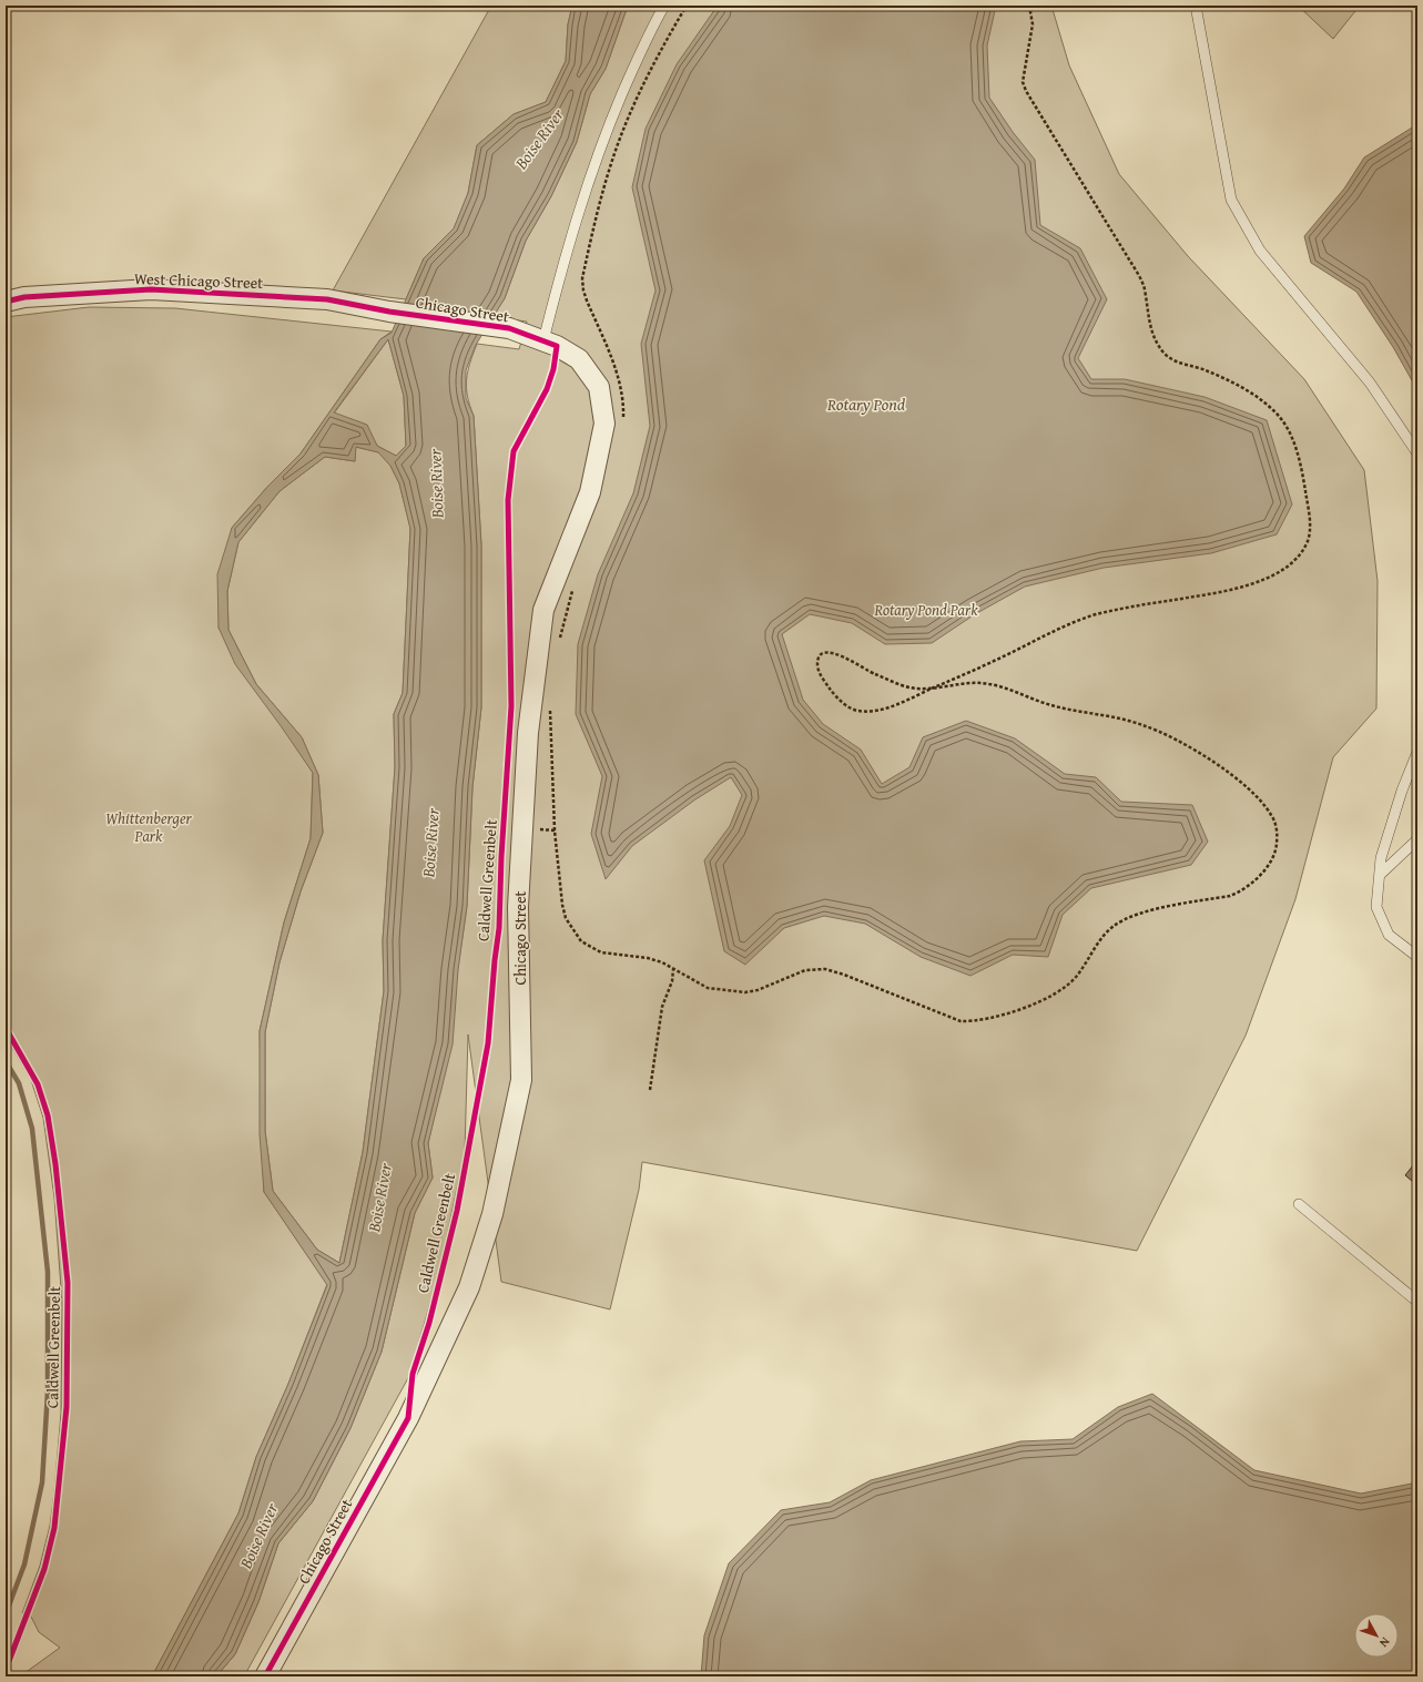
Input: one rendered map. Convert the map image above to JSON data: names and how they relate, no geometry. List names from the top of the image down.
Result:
{
  "streets": {
    "street": ["West Chicago Street", "Chicago Street"],
    "cycle path": ["Caldwell Greenbelt"]
  },
  "crossings": [
    ["West Chicago Street", "Chicago Street"]
  ],
  "water": ["Boise River", "Rotary Pond"],
  "parks": ["Rotary Pond Park", "Whittenberger Park"],
  "north": "bottom right"
}
